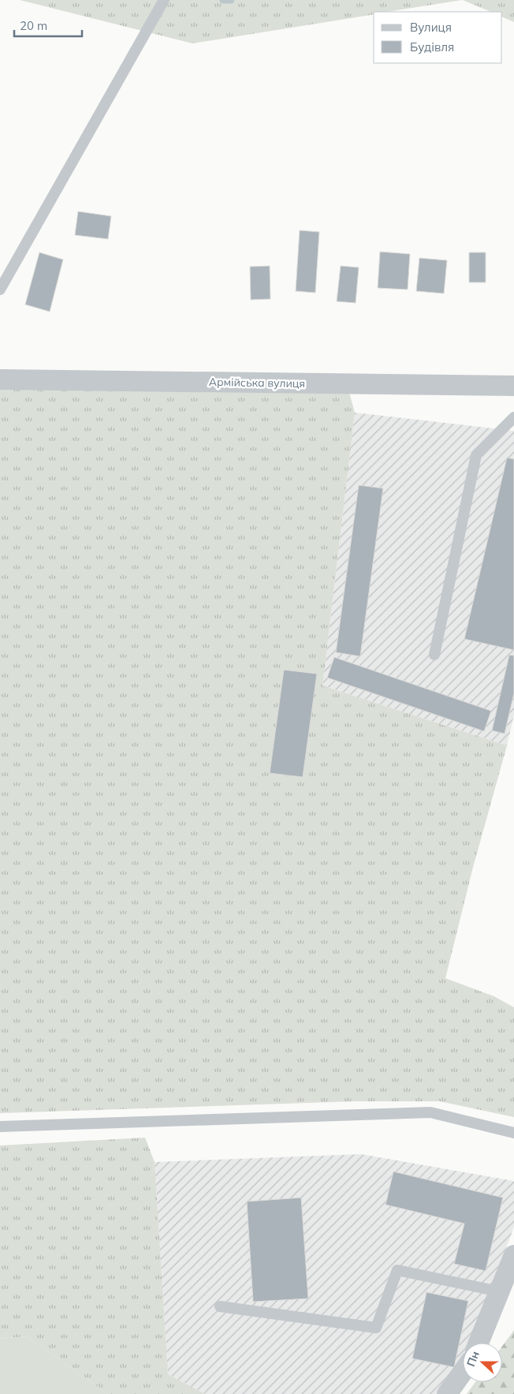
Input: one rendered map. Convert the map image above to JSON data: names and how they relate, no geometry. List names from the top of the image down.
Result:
{
  "streets": {
    "street": ["Армійська вулиця"]
  },
  "legend": ["Вулиця", "Будівля"],
  "scale_bar": "20 m",
  "north": "left"
}
